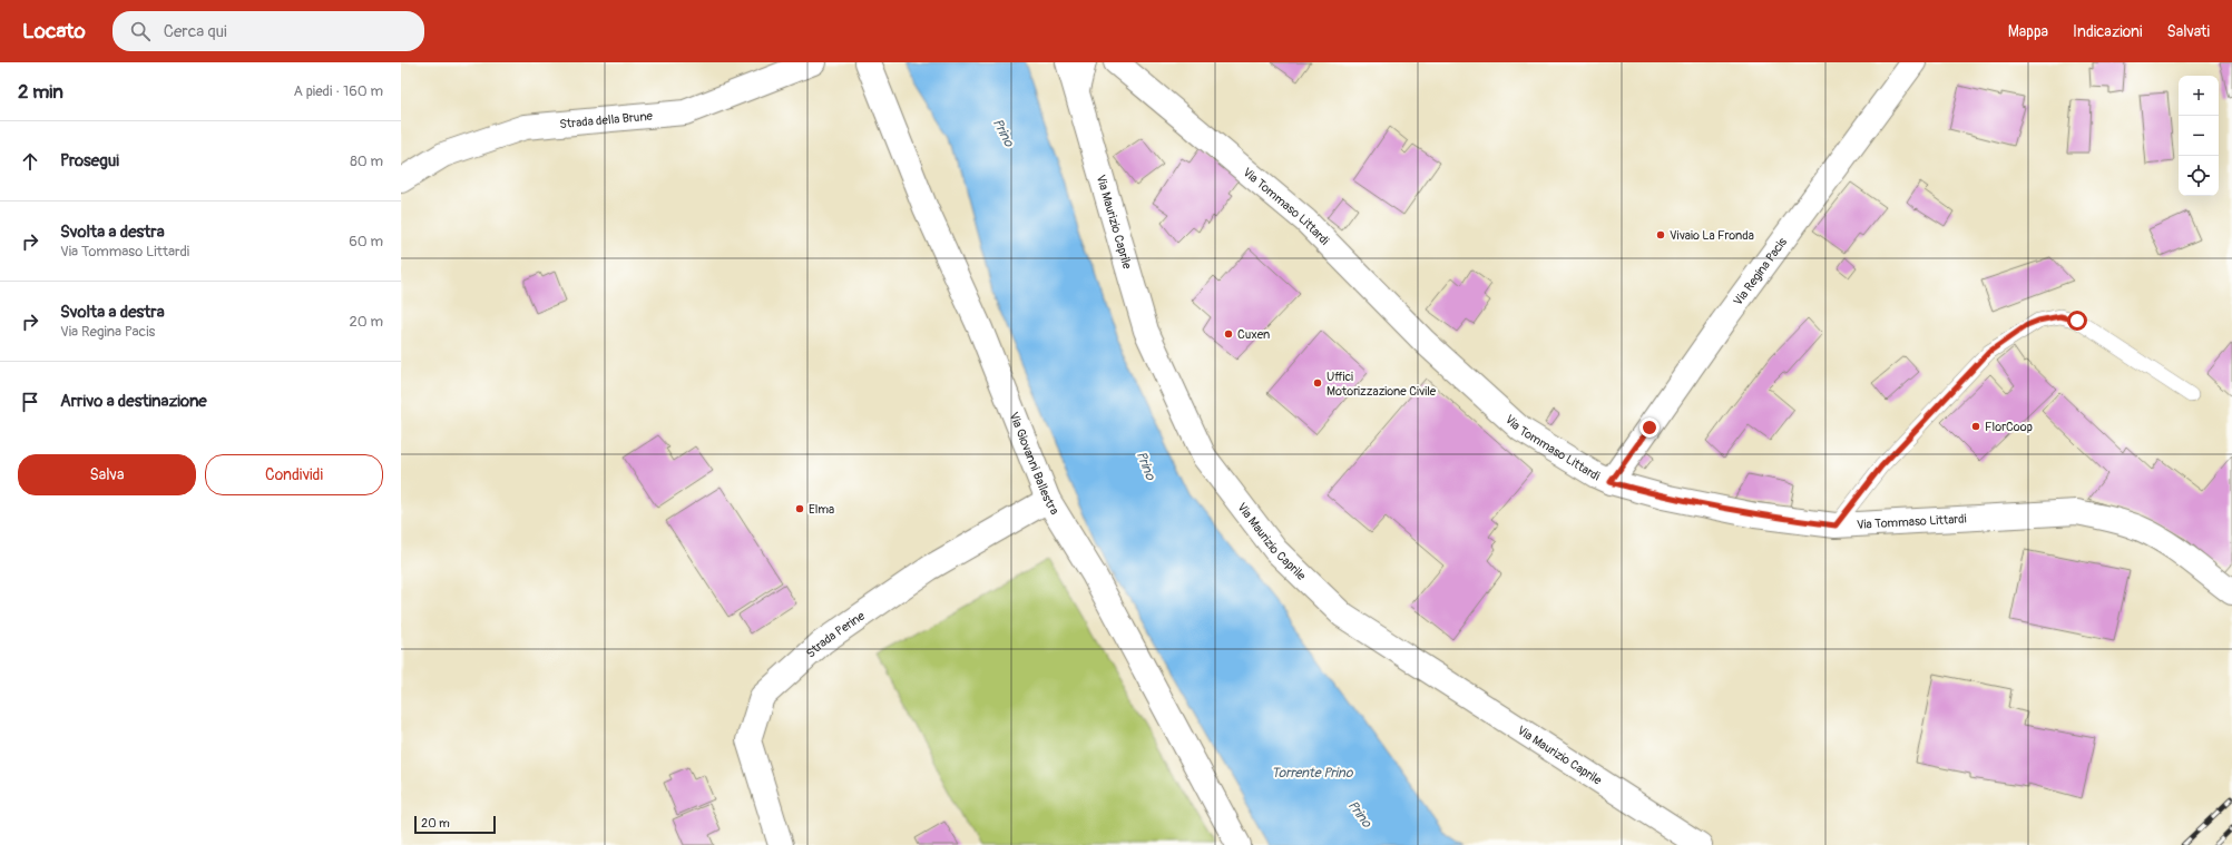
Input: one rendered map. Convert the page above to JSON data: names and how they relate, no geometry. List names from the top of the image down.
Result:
{
  "streets": {
    "street": [
      "Strada della Brune",
      "Via Tommaso Littardi",
      "Via Maurizio Caprile",
      "Via Regina Pacis",
      "Via Giovanni Ballestra",
      "Strada Perine"
    ]
  },
  "crossings": [
    ["Via Tommaso Littardi", "Via Regina Pacis"],
    ["Via Giovanni Ballestra", "Strada Perine"]
  ],
  "water": ["Prino", "Torrente Prino"],
  "places": [
    "Vivaio La Fronda",
    "Cuxen",
    "Uffici Motorizzazione Civile",
    "FlorCoop",
    "Elma"
  ],
  "scale_bar": "20 m",
  "page": {
    "header": "Locato",
    "search": "Cerca qui",
    "nav": ["Mappa", "Indicazioni", "Salvati"],
    "heading": ["2 min", "A piedi · 160 m"],
    "map_buttons": ["+", "−"],
    "list": [
      ["Prosegui", "80 m"],
      ["Svolta a destra", "Via Tommaso Littardi", "60 m"],
      ["Svolta a destra", "Via Regina Pacis", "20 m"],
      "Arrivo a destinazione"
    ],
    "buttons": ["Salva", "Condividi"],
    "scale": "20 m"
  }
}
